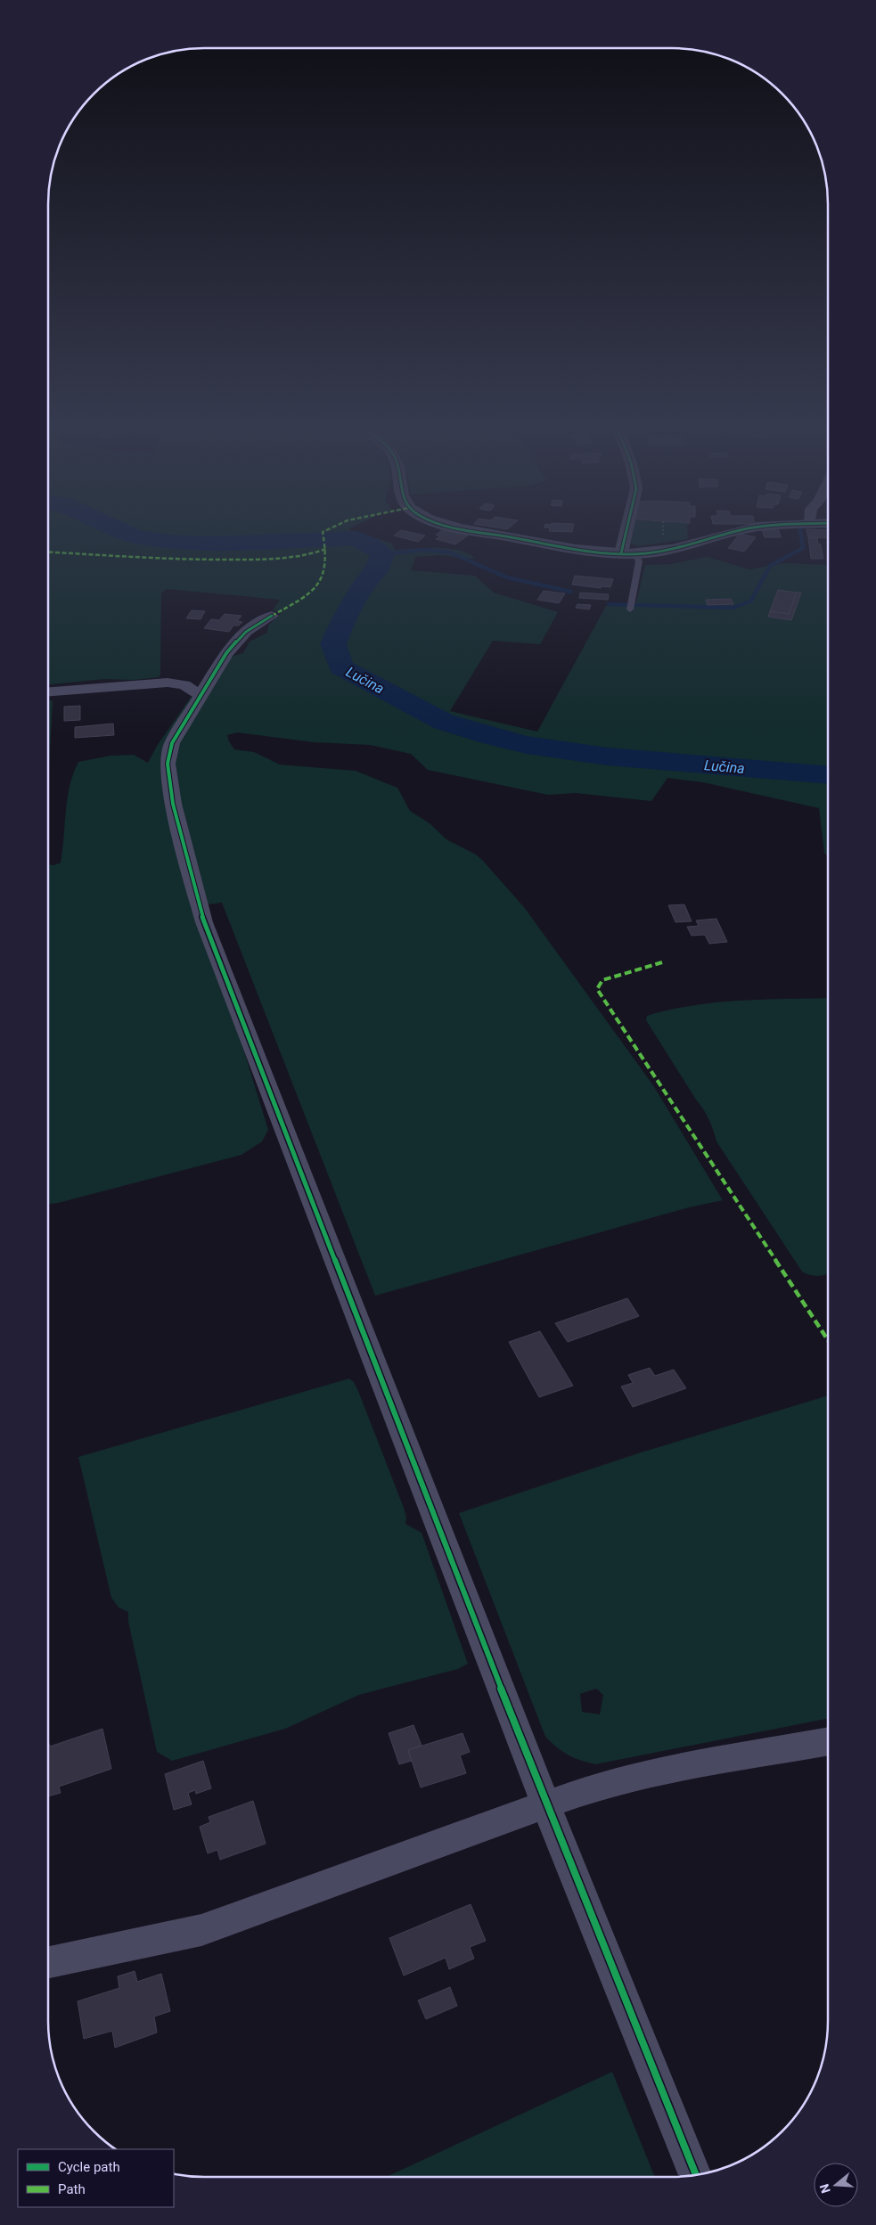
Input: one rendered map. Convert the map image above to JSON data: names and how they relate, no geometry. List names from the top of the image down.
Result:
{
  "water": ["Lučina"],
  "legend": ["Cycle path", "Path"],
  "north": "left"
}
